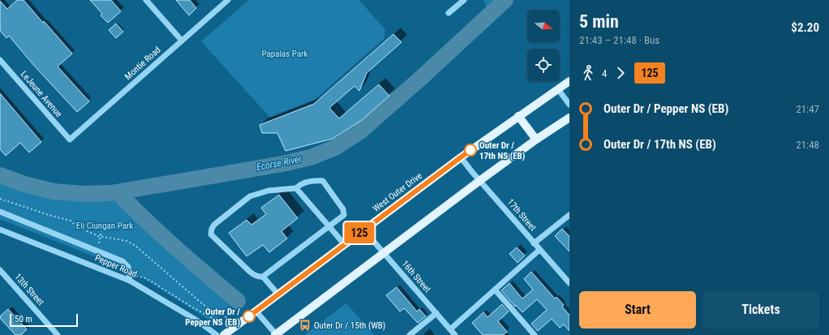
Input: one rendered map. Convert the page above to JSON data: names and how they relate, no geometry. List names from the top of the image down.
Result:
{
  "streets": {
    "main road": ["West Outer Drive"],
    "street": [
      "Montie Road",
      "LeJeune Avenue",
      "17th Street",
      "Pepper Road",
      "16th Street",
      "13th Street"
    ]
  },
  "crossings": [
    ["Montie Road", "LeJeune Avenue"],
    ["West Outer Drive", "17th Street"],
    ["West Outer Drive", "16th Street"]
  ],
  "water": ["Ecorse River"],
  "parks": ["Papalas Park", "Eli Ciungan Park"],
  "places": {
    "other": ["Outer Dr / 17th NS (EB)", "Outer Dr / Pepper NS (EB)"],
    "bus stop": ["Outer Dr / 15th (WB)"]
  },
  "lines": ["bus line 125"],
  "scale_bar": "50 m",
  "north": "right",
  "page": {
    "on_map": "125",
    "heading": ["5 min", "21:43 – 21:48 · Bus", "$2.20"],
    "legs": ["4", "125"],
    "list": [
      {
        "name": "Outer Dr / Pepper NS (EB)",
        "value": "21:47"
      },
      {
        "name": "Outer Dr / 17th NS (EB)",
        "value": "21:48"
      }
    ],
    "buttons": ["Start", "Tickets"],
    "scale": "50 m"
  }
}
